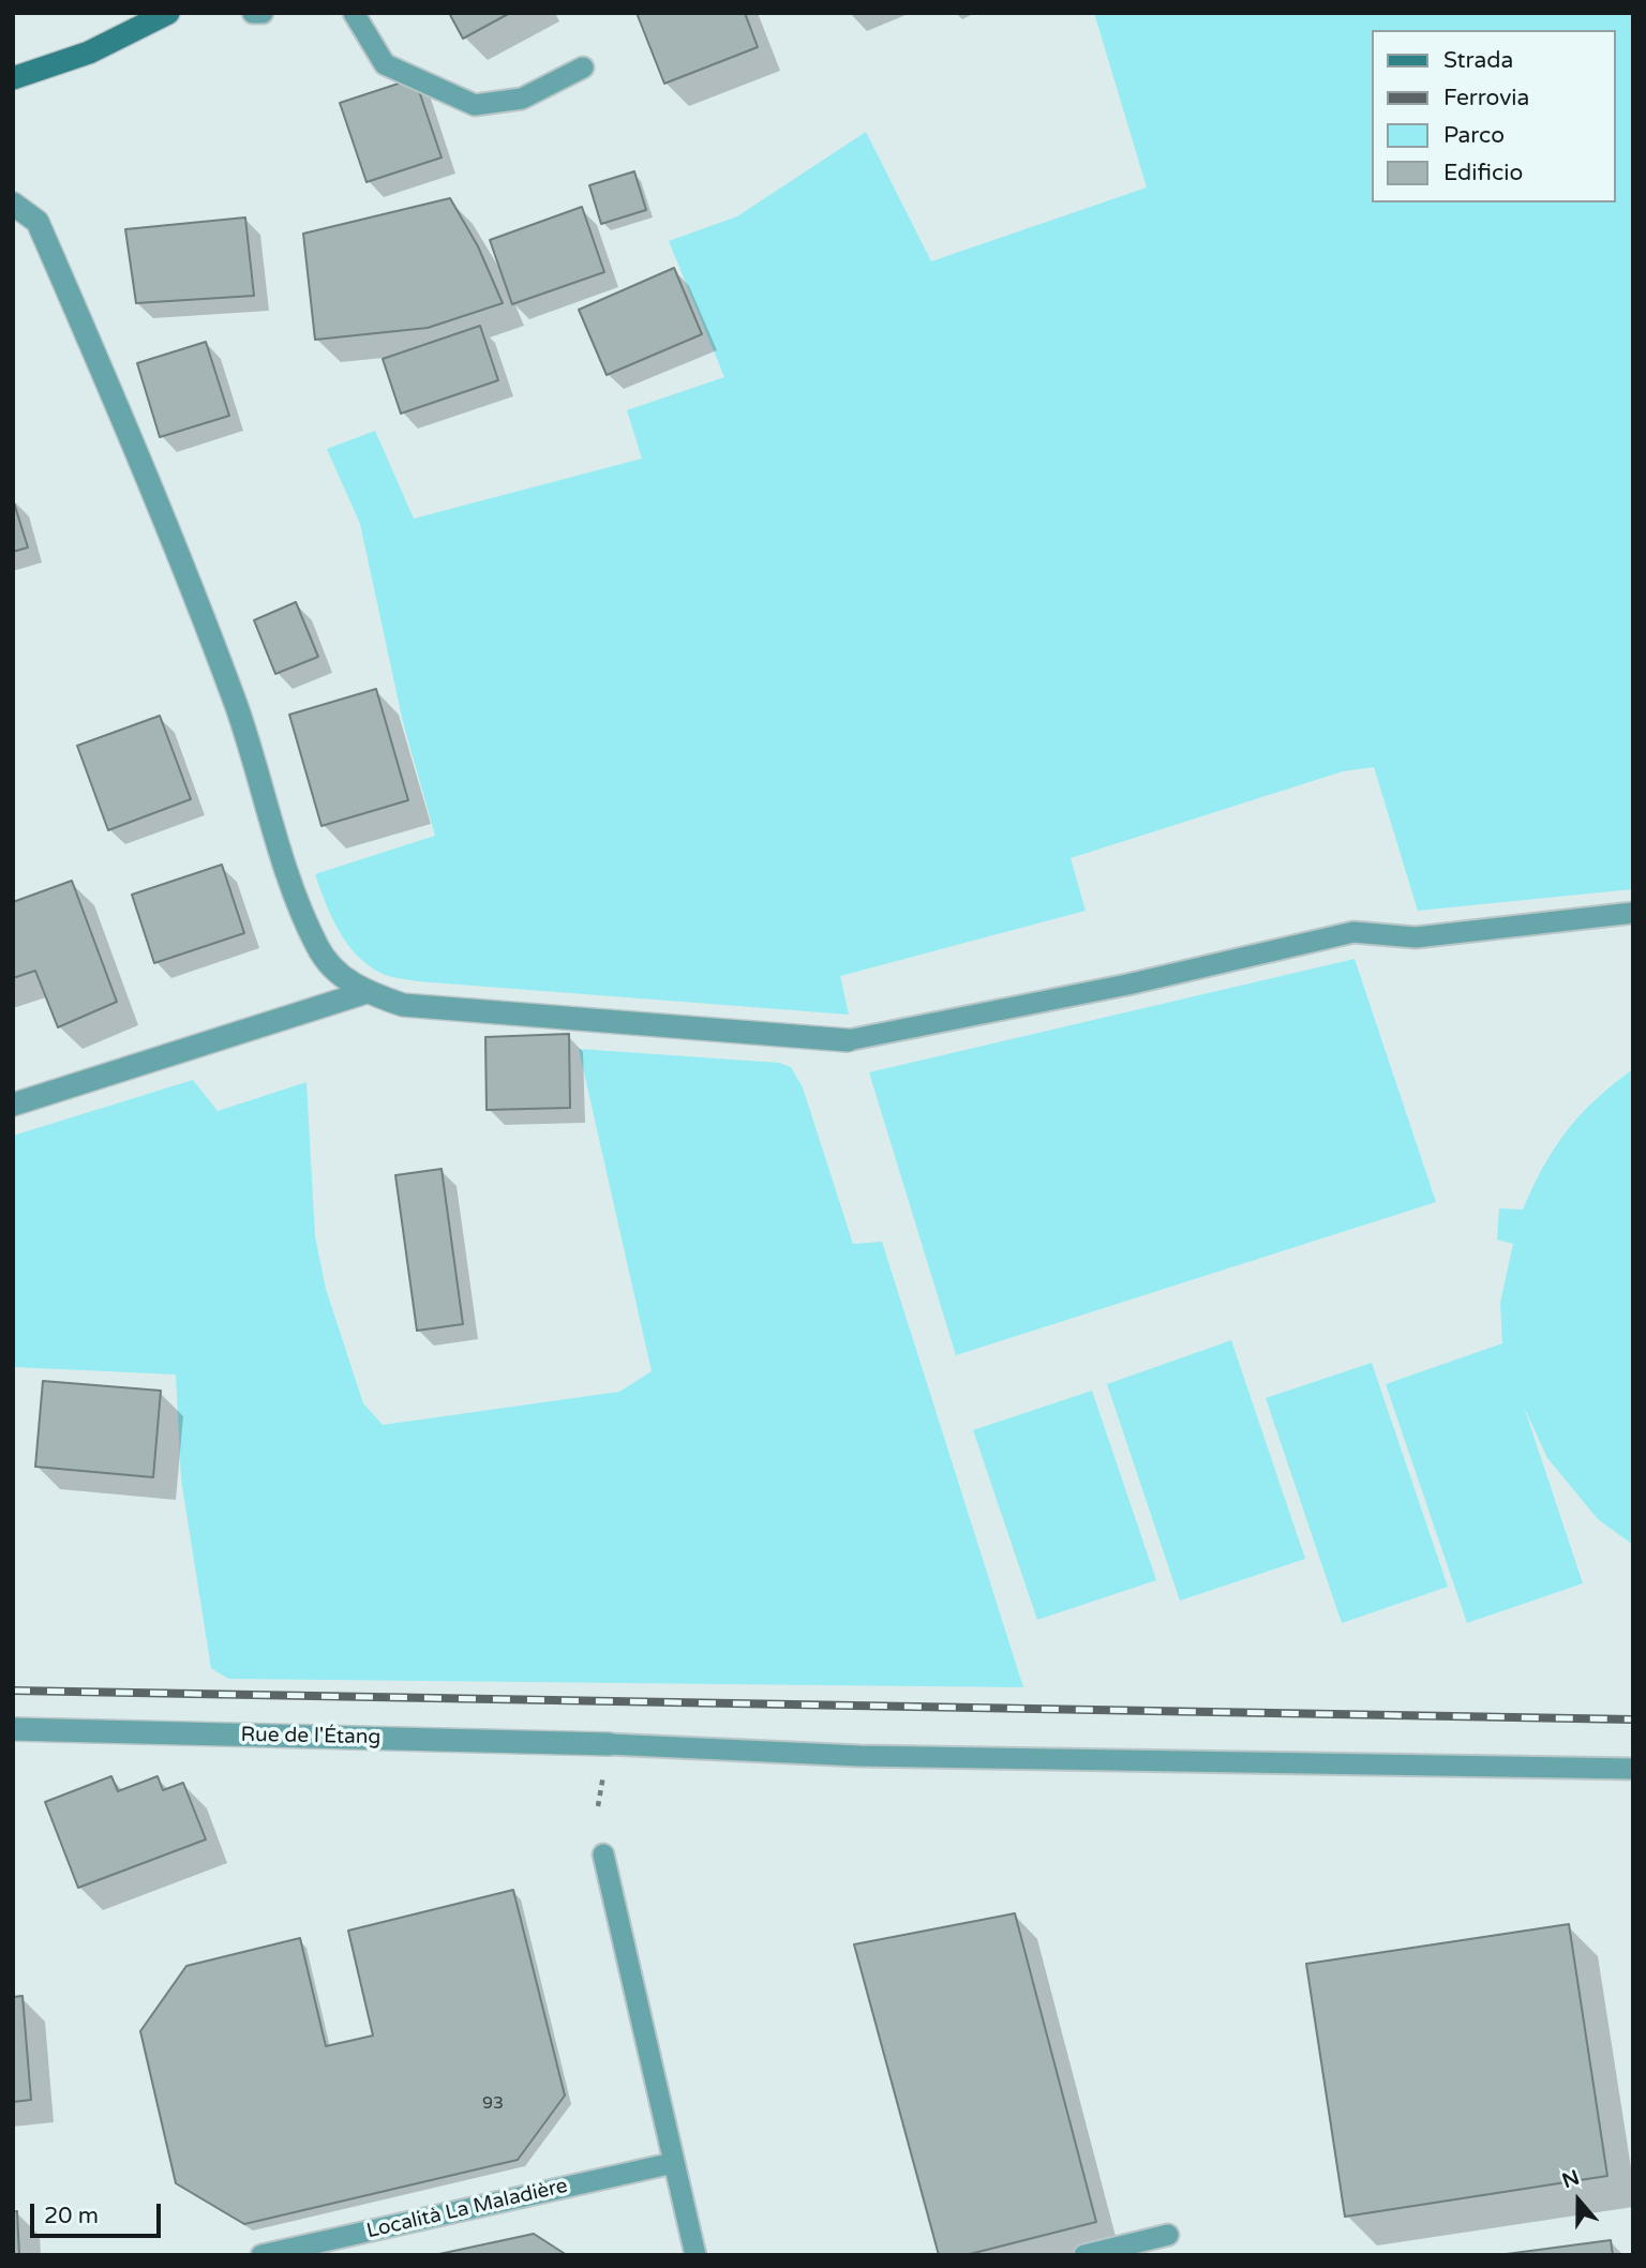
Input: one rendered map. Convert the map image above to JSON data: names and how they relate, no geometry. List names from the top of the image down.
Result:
{
  "streets": {
    "street": ["Rue de l'Étang"],
    "lane": ["Località La Maladière"]
  },
  "house_numbers": ["93"],
  "legend": [
    "Strada",
    "Ferrovia",
    "Parco",
    "Edificio"
  ],
  "scale_bar": "20 m",
  "north": "top"
}
